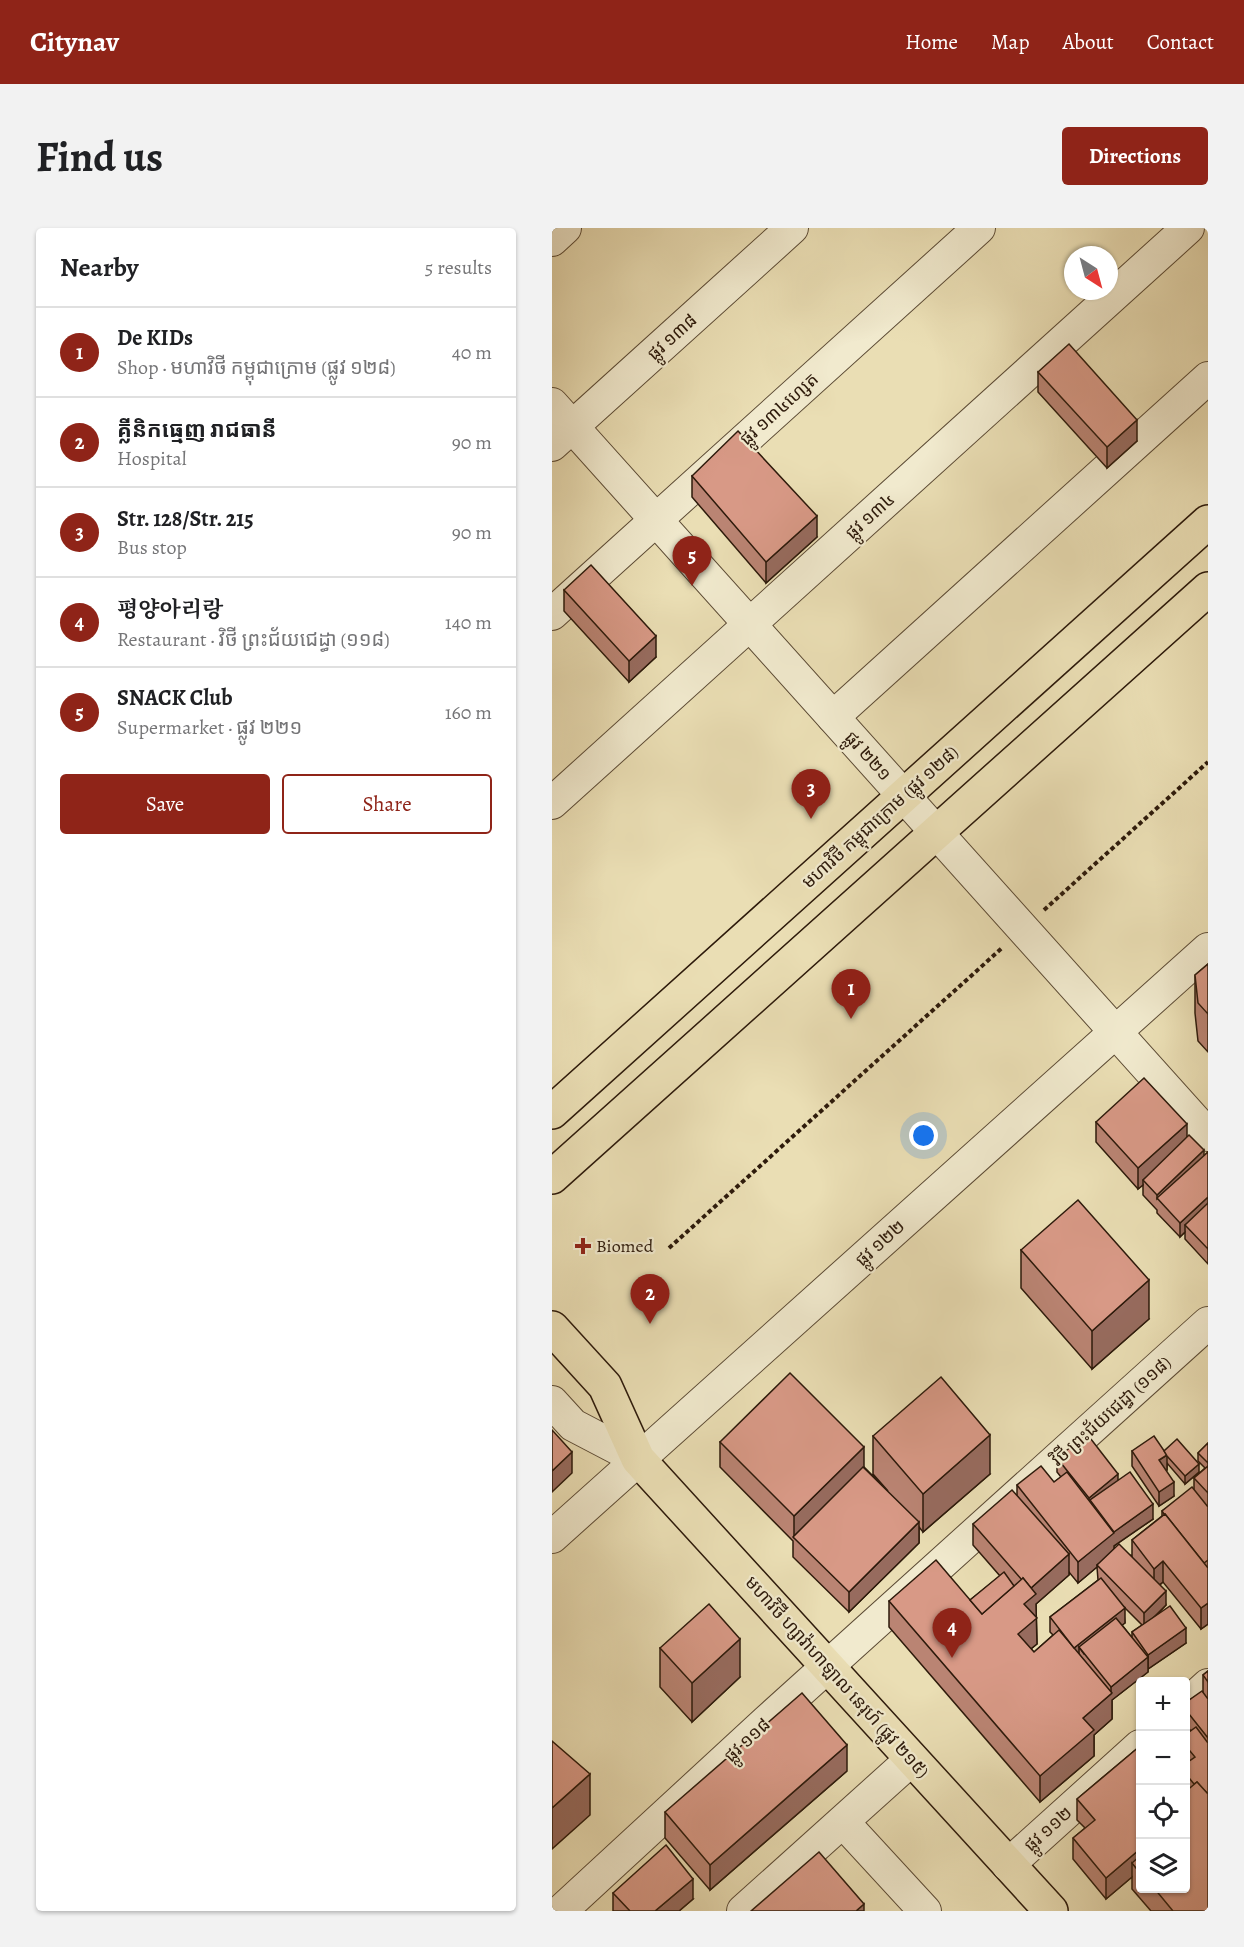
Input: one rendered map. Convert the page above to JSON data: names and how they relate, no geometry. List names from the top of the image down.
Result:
{
  "streets": {
    "main road": ["មហាវិថី កម្ពុជាក្រោម (ផ្លូវ ១២៨)", "មហាវិថី ហ្សាវ៉ាហាឡាល នេរុហ៍ (ផ្លូវ ២១៥)"],
    "street": [
      "ផ្លូវ ១៣៨",
      "ផ្លូវ ១៣៤ហ្សេត",
      "ផ្លូវ ១៣៤",
      "ផ្លូវ ២២១",
      "ផ្លូវ ១២២",
      "វិថី ព្រះជ័យជេដ្ធា (១១៨)",
      "ផ្លូវ ១១៨",
      "ផ្លូវ ១១២"
    ]
  },
  "crossings": [
    ["ផ្លូវ ១៣៨", "ផ្លូវ ២២១"],
    ["ផ្លូវ ១៣៤ហ្សេត", "ផ្លូវ ២២១"],
    ["ផ្លូវ ១៣៤", "ផ្លូវ ២២១"],
    ["ផ្លូវ ២២១", "មហាវិថី កម្ពុជាក្រោម (ផ្លូវ ១២៨)"],
    ["ផ្លូវ ២២១", "ផ្លូវ ១២២"],
    ["ផ្លូវ ១២២", "មហាវិថី ហ្សាវ៉ាហាឡាល នេរុហ៍ (ផ្លូវ ២១៥)"],
    ["វិថី ព្រះជ័យជេដ្ធា (១១៨)", "មហាវិថី ហ្សាវ៉ាហាឡាល នេរុហ៍ (ផ្លូវ ២១៥)"],
    ["វិថី ព្រះជ័យជេដ្ធា (១១៨)", "ផ្លូវ ១១៨"],
    ["មហាវិថី ហ្សាវ៉ាហាឡាល នេរុហ៍ (ផ្លូវ ២១៥)", "ផ្លូវ ១១៨"],
    ["មហាវិថី ហ្សាវ៉ាហាឡាល នេរុហ៍ (ផ្លូវ ២១៥)", "ផ្លូវ ១១២"]
  ],
  "places": {
    "health": ["Biomed"]
  },
  "north": "bottom right",
  "page": {
    "header": "Citynav",
    "nav": [
      "Home",
      "Map",
      "About",
      "Contact"
    ],
    "buttons": [
      "Directions",
      ["Save", "Share"]
    ],
    "title": "Find us",
    "heading": ["Nearby", "5 results"],
    "list": [
      {
        "mark": "1",
        "name": "De KIDs",
        "note": "Shop · មហាវិថី កម្ពុជាក្រោម (ផ្លូវ ១២៨)",
        "value": "40 m"
      },
      {
        "mark": "2",
        "name": "គ្លីនិកធ្មេញ រាជធានី",
        "note": "Hospital",
        "value": "90 m"
      },
      {
        "mark": "3",
        "name": "Str. 128/Str. 215",
        "note": "Bus stop",
        "value": "90 m"
      },
      {
        "mark": "4",
        "name": "평양아리랑",
        "note": "Restaurant · វិថី ព្រះជ័យជេដ្ធា (១១៨)",
        "value": "140 m"
      },
      {
        "mark": "5",
        "name": "SNACK Club",
        "note": "Supermarket · ផ្លូវ ២២១",
        "value": "160 m"
      }
    ],
    "pins": [
      "5",
      "3",
      "1",
      "2",
      "4"
    ],
    "map_buttons": ["+", "−"]
  }
}
